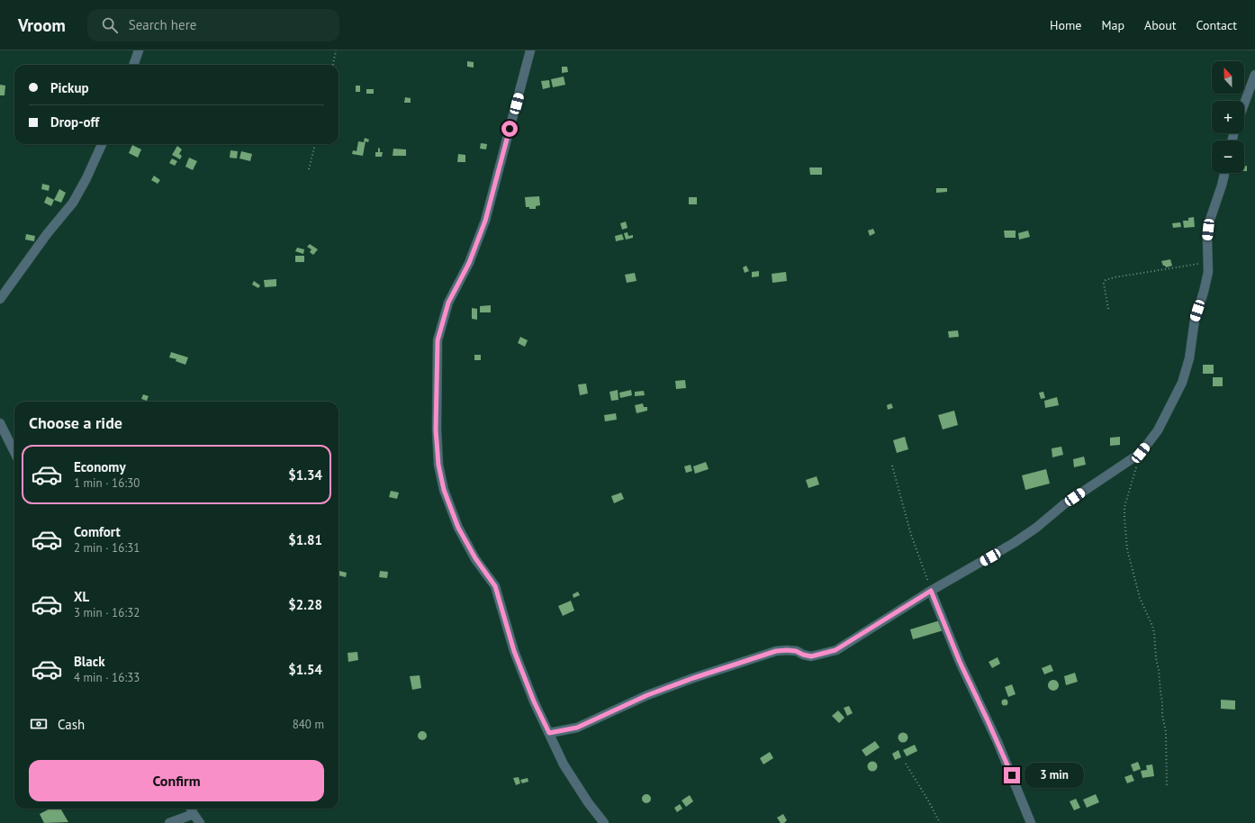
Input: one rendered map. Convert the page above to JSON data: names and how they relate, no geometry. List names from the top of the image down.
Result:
{
  "north": "top",
  "page": {
    "header": "Vroom",
    "search": "Search here",
    "nav": [
      "Home",
      "Map",
      "About",
      "Contact"
    ],
    "map_buttons": ["+", "−"],
    "banner": ["Pickup", "Drop-off"],
    "heading": "Choose a ride",
    "list": [
      {
        "name": "Economy",
        "note": "1 min · 16:30",
        "value": "$1.34"
      },
      {
        "name": "Comfort",
        "note": "2 min · 16:31",
        "value": "$1.81"
      },
      {
        "name": "XL",
        "note": "3 min · 16:32",
        "value": "$2.28"
      },
      {
        "name": "Black",
        "note": "4 min · 16:33",
        "value": "$1.54"
      }
    ],
    "pay": ["Cash", "840 m"],
    "buttons": "Confirm",
    "bubble": "3 min"
  }
}
